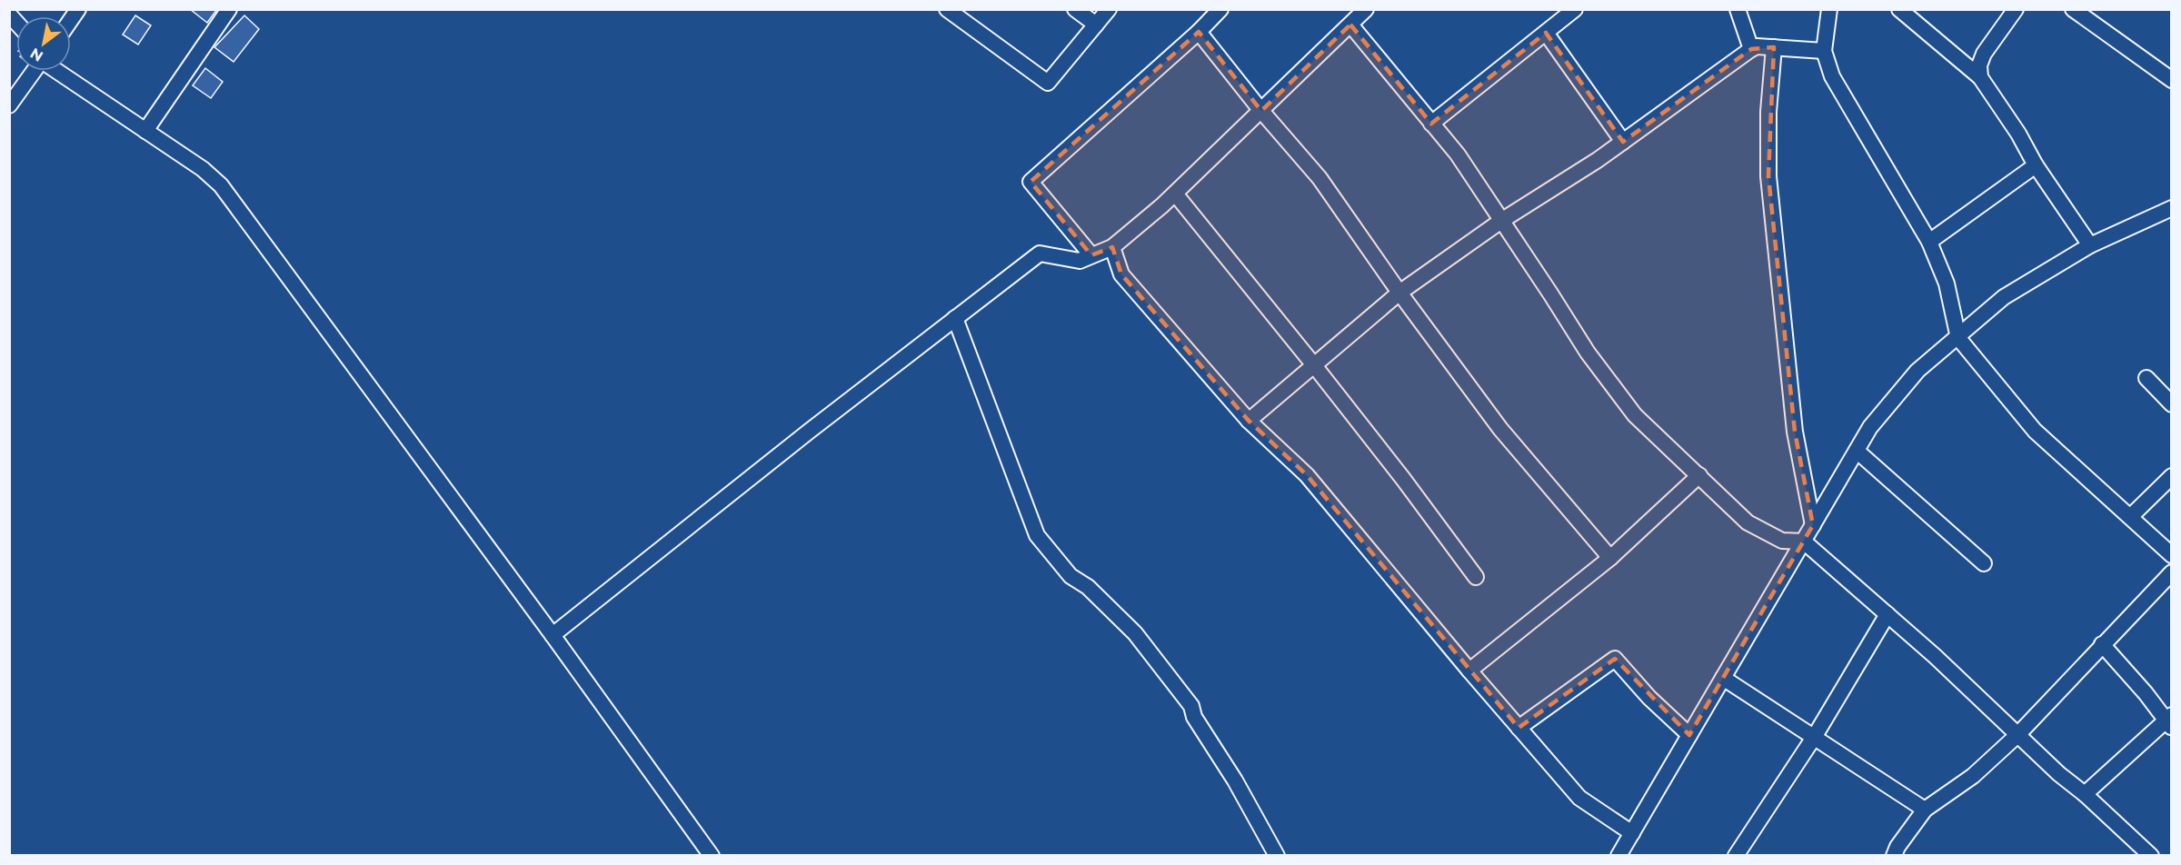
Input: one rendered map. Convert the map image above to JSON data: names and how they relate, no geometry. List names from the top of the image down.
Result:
{
  "north": "bottom left"
}
